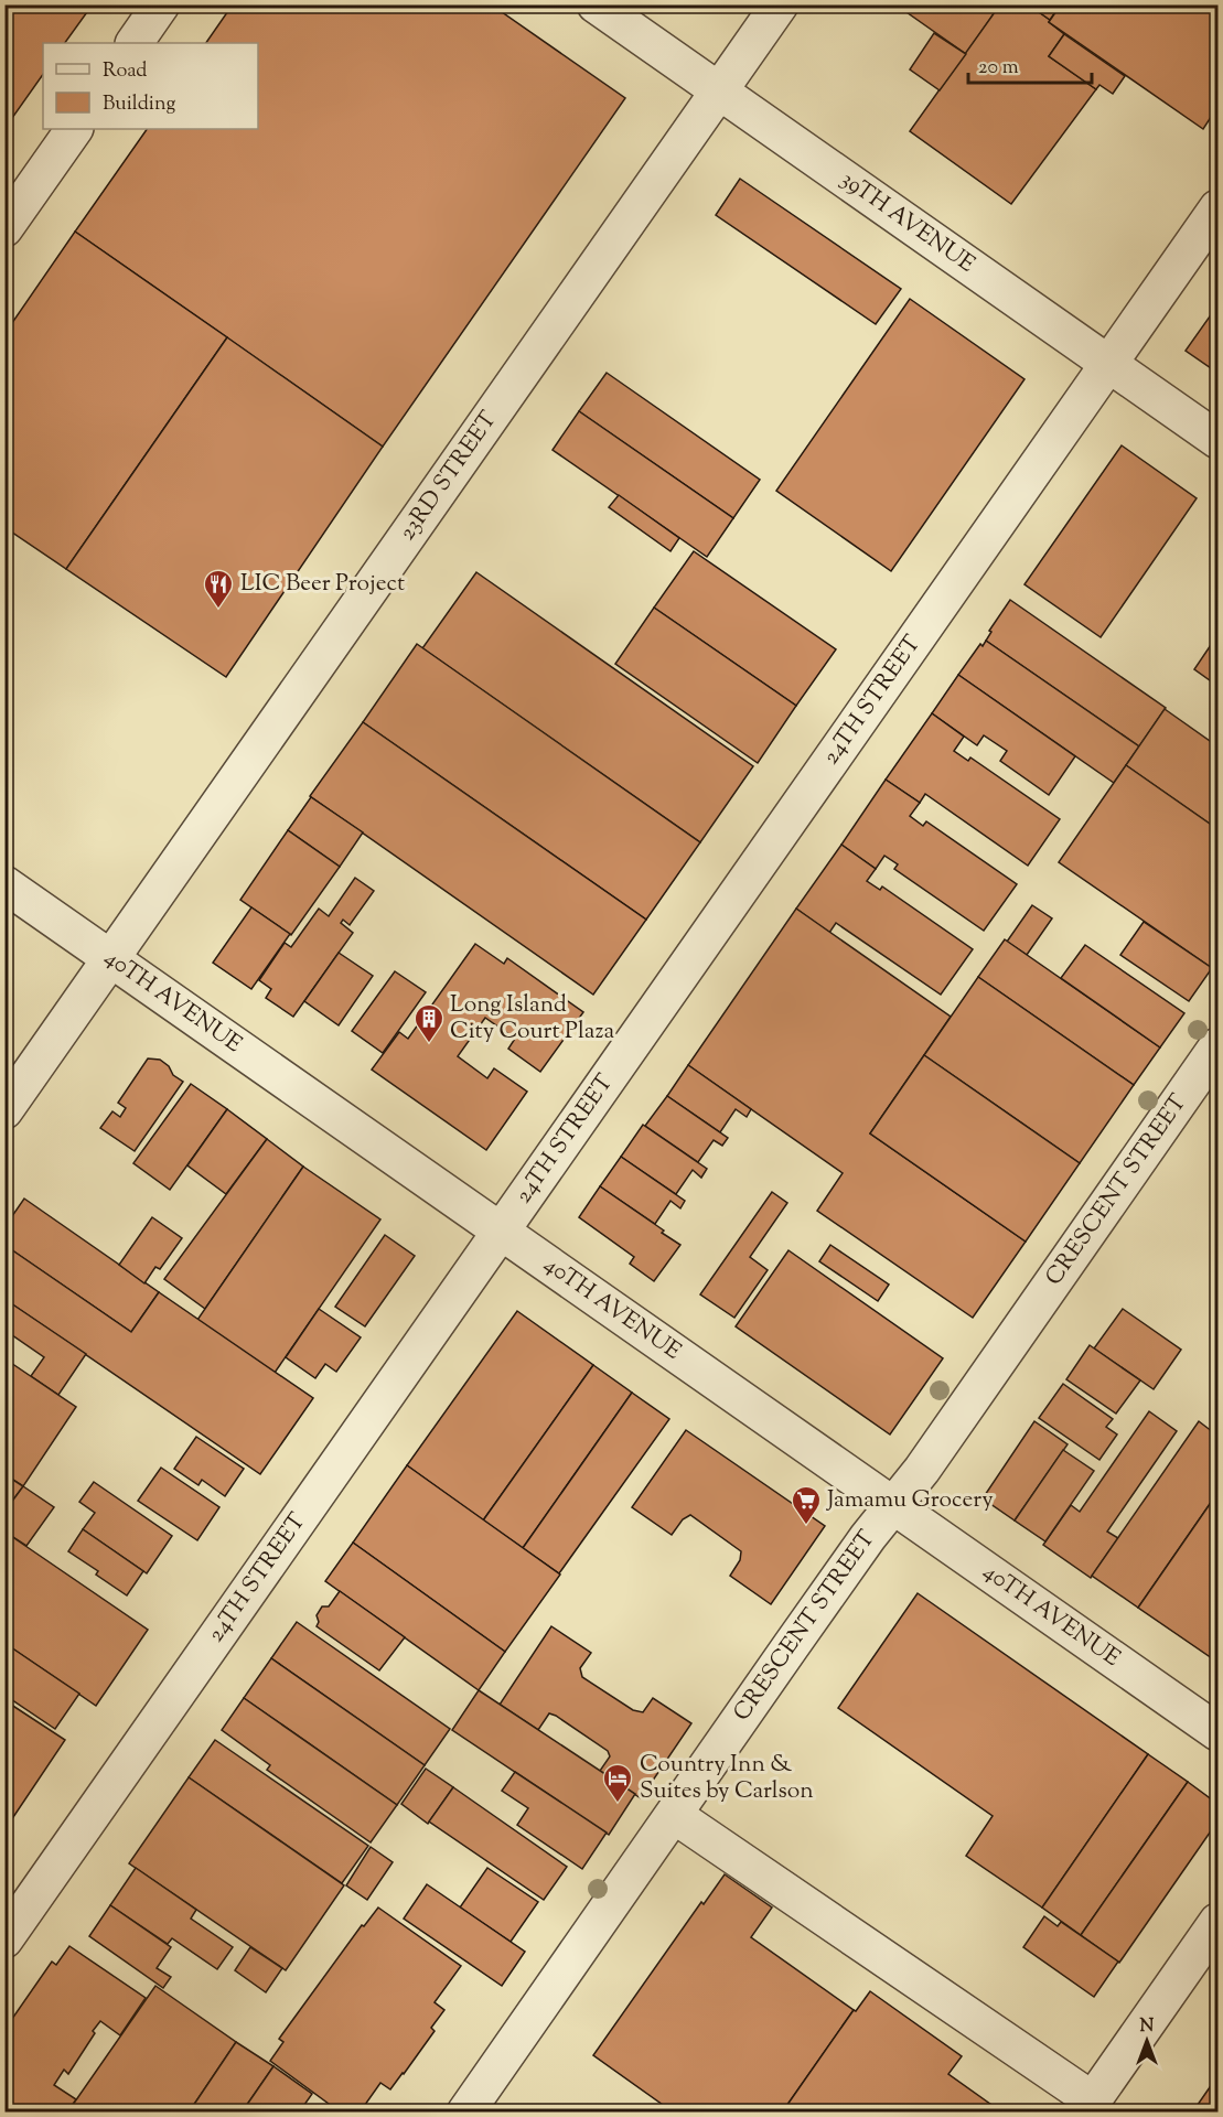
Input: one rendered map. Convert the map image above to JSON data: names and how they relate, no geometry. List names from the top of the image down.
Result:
{
  "streets": {
    "street": [
      "39TH AVENUE",
      "23RD STREET",
      "24TH STREET",
      "40TH AVENUE",
      "CRESCENT STREET"
    ]
  },
  "crossings": [
    ["39TH AVENUE", "23RD STREET"],
    ["39TH AVENUE", "24TH STREET"],
    ["23RD STREET", "40TH AVENUE"],
    ["24TH STREET", "40TH AVENUE"],
    ["40TH AVENUE", "CRESCENT STREET"]
  ],
  "places": {
    "restaurant": ["LIC Beer Project"],
    "building": ["Long Island City Court Plaza"],
    "supermarket": ["Jamamu Grocery"],
    "hotel": ["Country Inn & Suites by Carlson"]
  },
  "legend": ["Road", "Building"],
  "scale_bar": "20 m",
  "north": "top"
}
